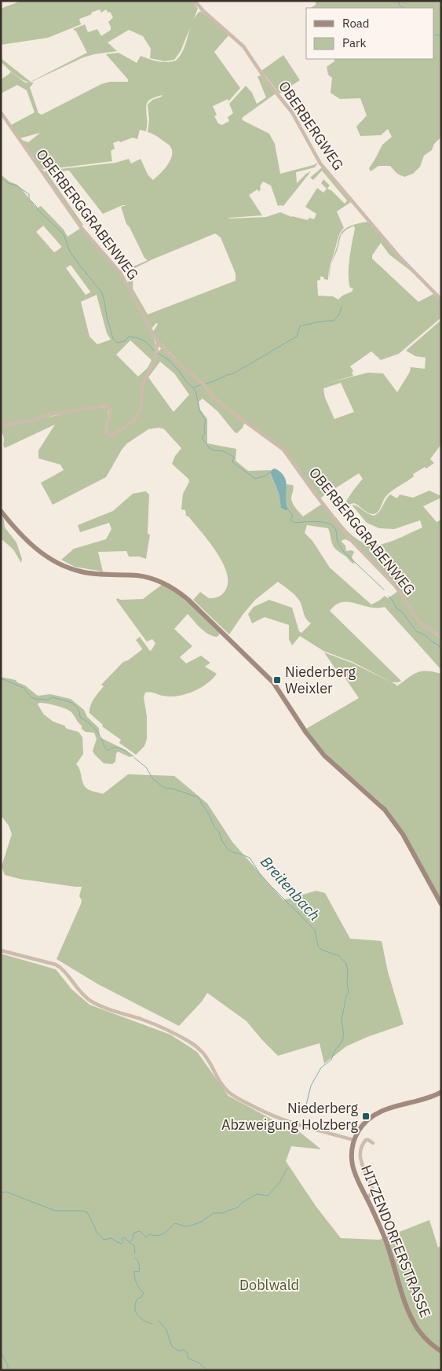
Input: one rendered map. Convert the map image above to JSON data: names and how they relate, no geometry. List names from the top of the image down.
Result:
{
  "streets": {
    "main road": ["HITZENDORFERSTRASSE"],
    "street": ["OBERBERGWEG", "OBERBERGGRABENWEG"]
  },
  "water": ["Breitenbach"],
  "parks": ["Doblwald"],
  "places": {
    "transit": ["Niederberg Weixler", "Niederberg Abzweigung Holzberg"]
  },
  "legend": ["Road", "Park"]
}
